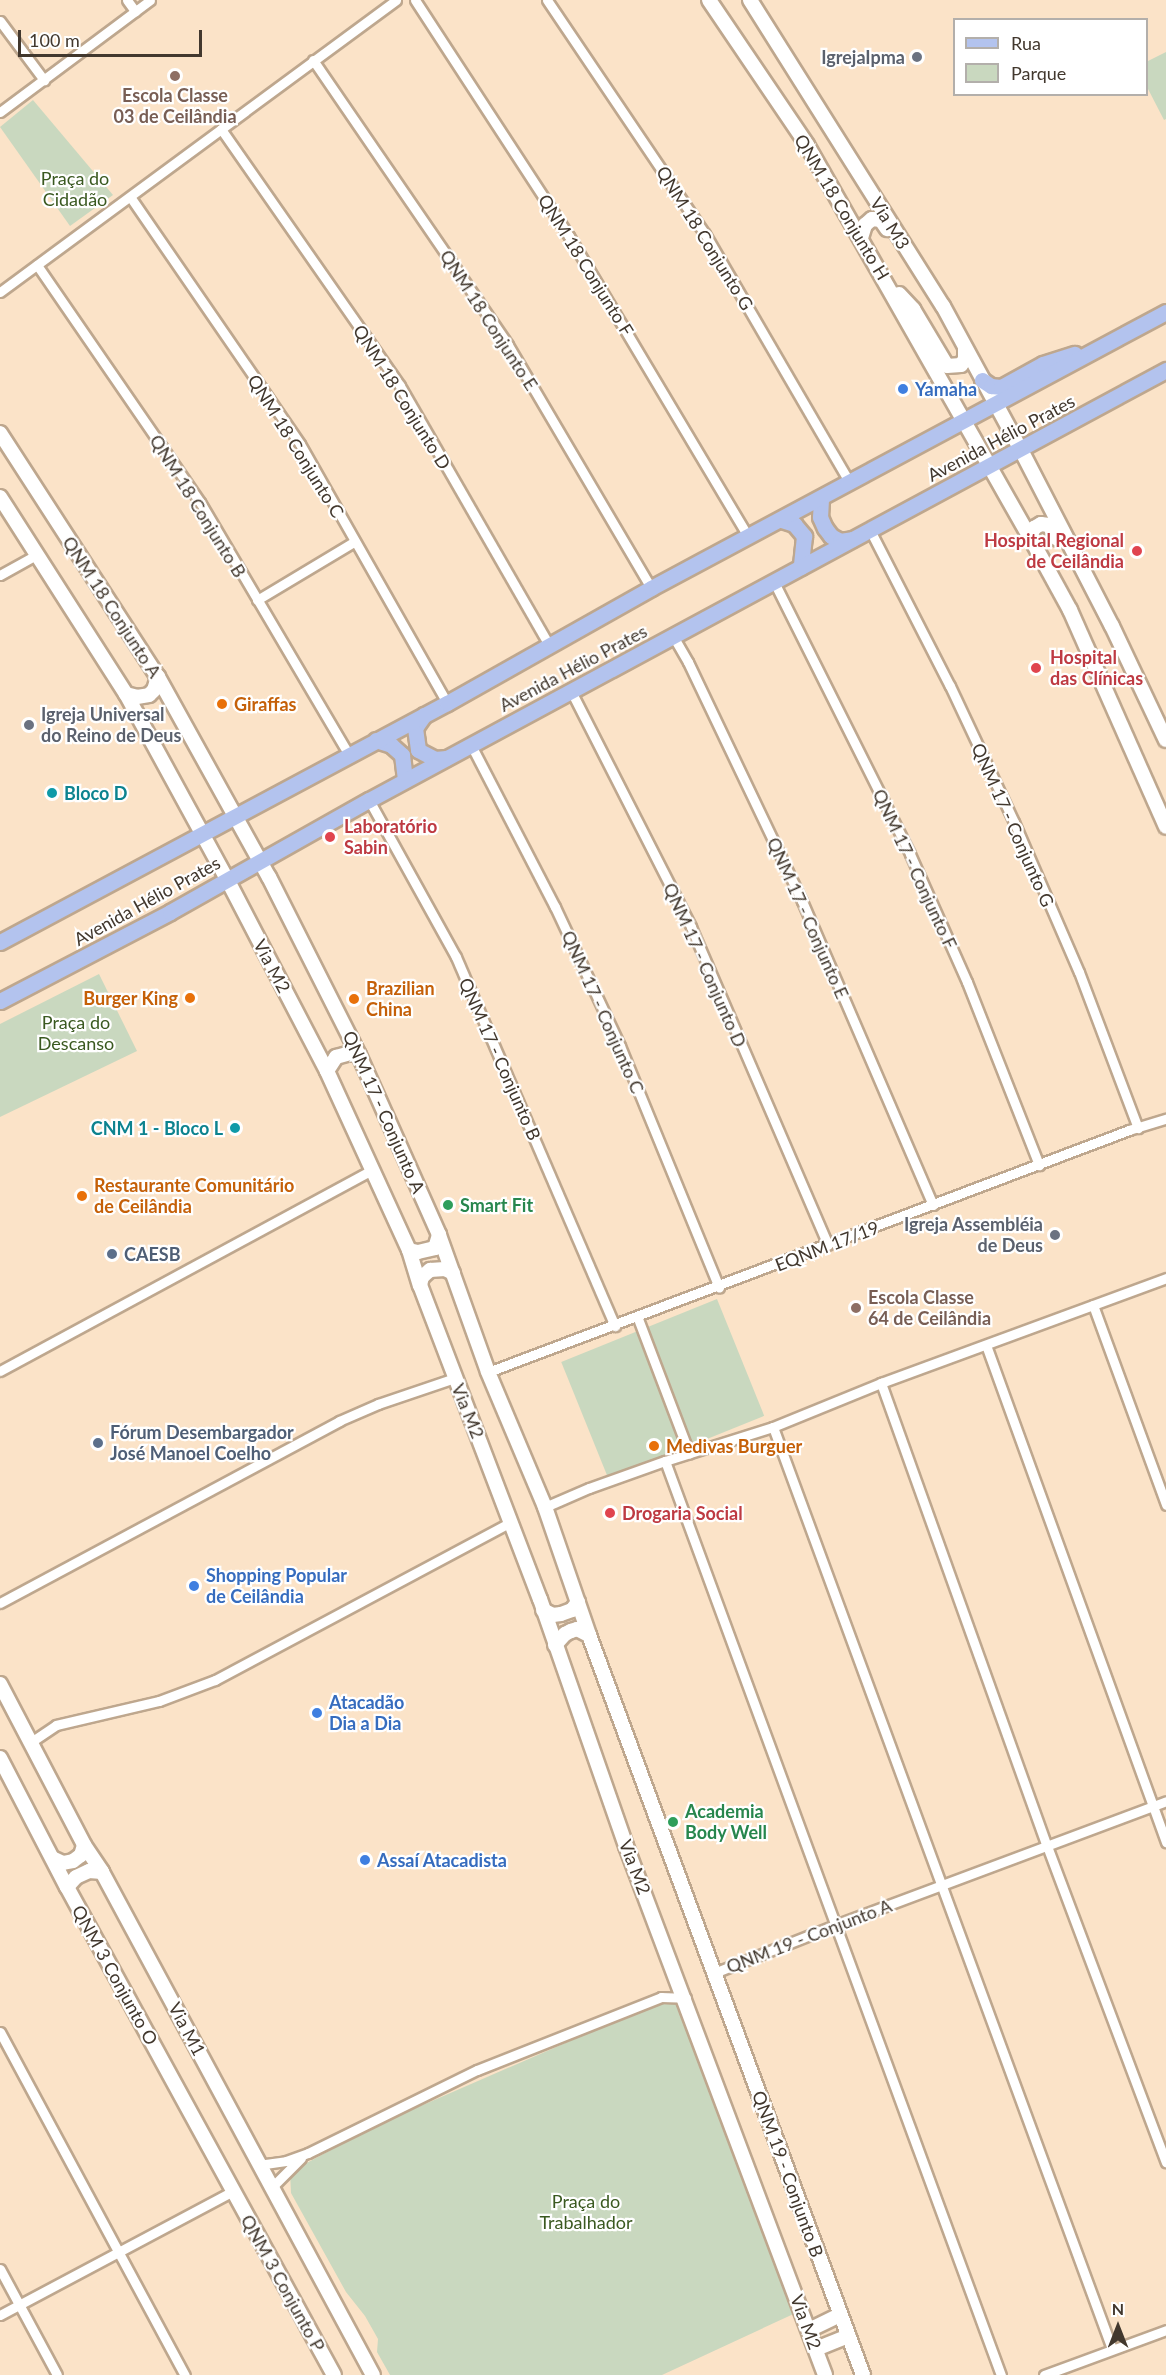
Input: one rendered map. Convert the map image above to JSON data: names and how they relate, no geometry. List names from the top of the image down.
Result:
{
  "streets": {
    "main road": [
      "QNM 18 Conjunto H",
      "Via M3",
      "Avenida Hélio Prates",
      "QNM 18 Conjunto A",
      "Via M2",
      "QNM 17 - Conjunto A",
      "QNM 19 - Conjunto A",
      "QNM 3 Conjunto O",
      "Via M1",
      "QNM 19 - Conjunto B",
      "QNM 3 Conjunto P"
    ],
    "street": [
      "QNM 18 Conjunto G",
      "QNM 18 Conjunto F",
      "QNM 18 Conjunto E",
      "QNM 18 Conjunto D",
      "QNM 18 Conjunto C",
      "QNM 18 Conjunto B",
      "QNM 17 - Conjunto G",
      "QNM 17 - Conjunto F",
      "QNM 17 - Conjunto E",
      "QNM 17 - Conjunto D",
      "QNM 17 - Conjunto C",
      "QNM 17 - Conjunto B",
      "EQNM 17/19"
    ]
  },
  "crossings": [
    ["QNM 18 Conjunto H", "Avenida Hélio Prates"],
    ["Via M3", "Avenida Hélio Prates"],
    ["QNM 18 Conjunto G", "Avenida Hélio Prates"],
    ["QNM 18 Conjunto F", "Avenida Hélio Prates"],
    ["QNM 18 Conjunto E", "Avenida Hélio Prates"],
    ["QNM 18 Conjunto D", "Avenida Hélio Prates"],
    ["Avenida Hélio Prates", "QNM 18 Conjunto C"],
    ["Avenida Hélio Prates", "QNM 18 Conjunto B"],
    ["Avenida Hélio Prates", "QNM 18 Conjunto A"],
    ["Avenida Hélio Prates", "QNM 17 - Conjunto G"],
    ["Avenida Hélio Prates", "QNM 17 - Conjunto F"],
    ["Avenida Hélio Prates", "QNM 17 - Conjunto E"],
    ["Avenida Hélio Prates", "QNM 17 - Conjunto D"],
    ["Avenida Hélio Prates", "Via M2"],
    ["Avenida Hélio Prates", "QNM 17 - Conjunto C"],
    ["Avenida Hélio Prates", "QNM 17 - Conjunto B"],
    ["Avenida Hélio Prates", "QNM 17 - Conjunto A"],
    ["QNM 17 - Conjunto G", "EQNM 17/19"],
    ["QNM 17 - Conjunto F", "EQNM 17/19"],
    ["QNM 17 - Conjunto E", "EQNM 17/19"],
    ["QNM 17 - Conjunto D", "EQNM 17/19"],
    ["Via M2", "QNM 17 - Conjunto A"],
    ["Via M2", "EQNM 17/19"],
    ["Via M2", "QNM 19 - Conjunto A"],
    ["QNM 17 - Conjunto C", "EQNM 17/19"],
    ["QNM 17 - Conjunto B", "EQNM 17/19"],
    ["QNM 17 - Conjunto A", "EQNM 17/19"],
    ["QNM 19 - Conjunto A", "QNM 19 - Conjunto B"],
    ["QNM 3 Conjunto O", "QNM 3 Conjunto P"]
  ],
  "parks": ["Praça do Cidadão", "Praça do Descanso", "Praça do Trabalhador"],
  "places": [
    "IgrejaIpma",
    "Escola Classe 03 de Ceilândia",
    "Yamaha",
    "Hospital Regional de Ceilândia",
    "Hospital das Clínicas",
    "Giraffas",
    "Igreja Universal do Reino de Deus",
    "Bloco D",
    "Laboratório Sabin",
    "Burger King",
    "Brazilian China",
    "CNM 1 - Bloco L",
    "Restaurante Comunitário de Ceilândia",
    "Smart Fit",
    "Igreja Assembléia de Deus",
    "CAESB",
    "Escola Classe 64 de Ceilândia",
    "Fórum Desembargador José Manoel Coelho",
    "Medivas Burguer",
    "Drogaria Social",
    "Shopping Popular de Ceilândia",
    "Atacadão Dia a Dia",
    "Academia Body Well",
    "Assaí Atacadista"
  ],
  "legend": ["Rua", "Parque"],
  "scale_bar": "100 m",
  "north": "top"
}
